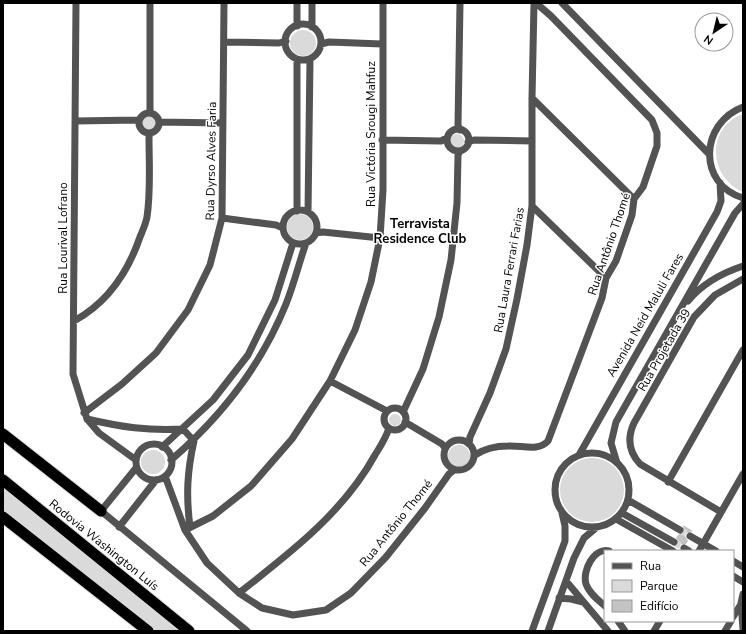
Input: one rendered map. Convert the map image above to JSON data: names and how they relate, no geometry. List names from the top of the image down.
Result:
{
  "streets": {
    "highway": ["Rodovia Washington Luís"],
    "street": [
      "Rua Victória Srougi Mahfuz",
      "Rua Dyrso Alves Faria",
      "Rua Lourival Lofrano",
      "Rua Antônio Thomé",
      "Rua Laura Ferrari Farias",
      "Avenida Neid Maluli Fares",
      "Rua Projetada 39"
    ]
  },
  "crossings": [
    ["Rua Victória Srougi Mahfuz", "Rua Antônio Thomé"],
    ["Rua Dyrso Alves Faria", "Rua Lourival Lofrano"],
    ["Rua Lourival Lofrano", "Rua Antônio Thomé"],
    ["Rua Antônio Thomé", "Rua Laura Ferrari Farias"]
  ],
  "districts": ["Terravista Residence Club"],
  "legend": ["Rua", "Parque", "Edifício"],
  "north": "bottom left"
}
